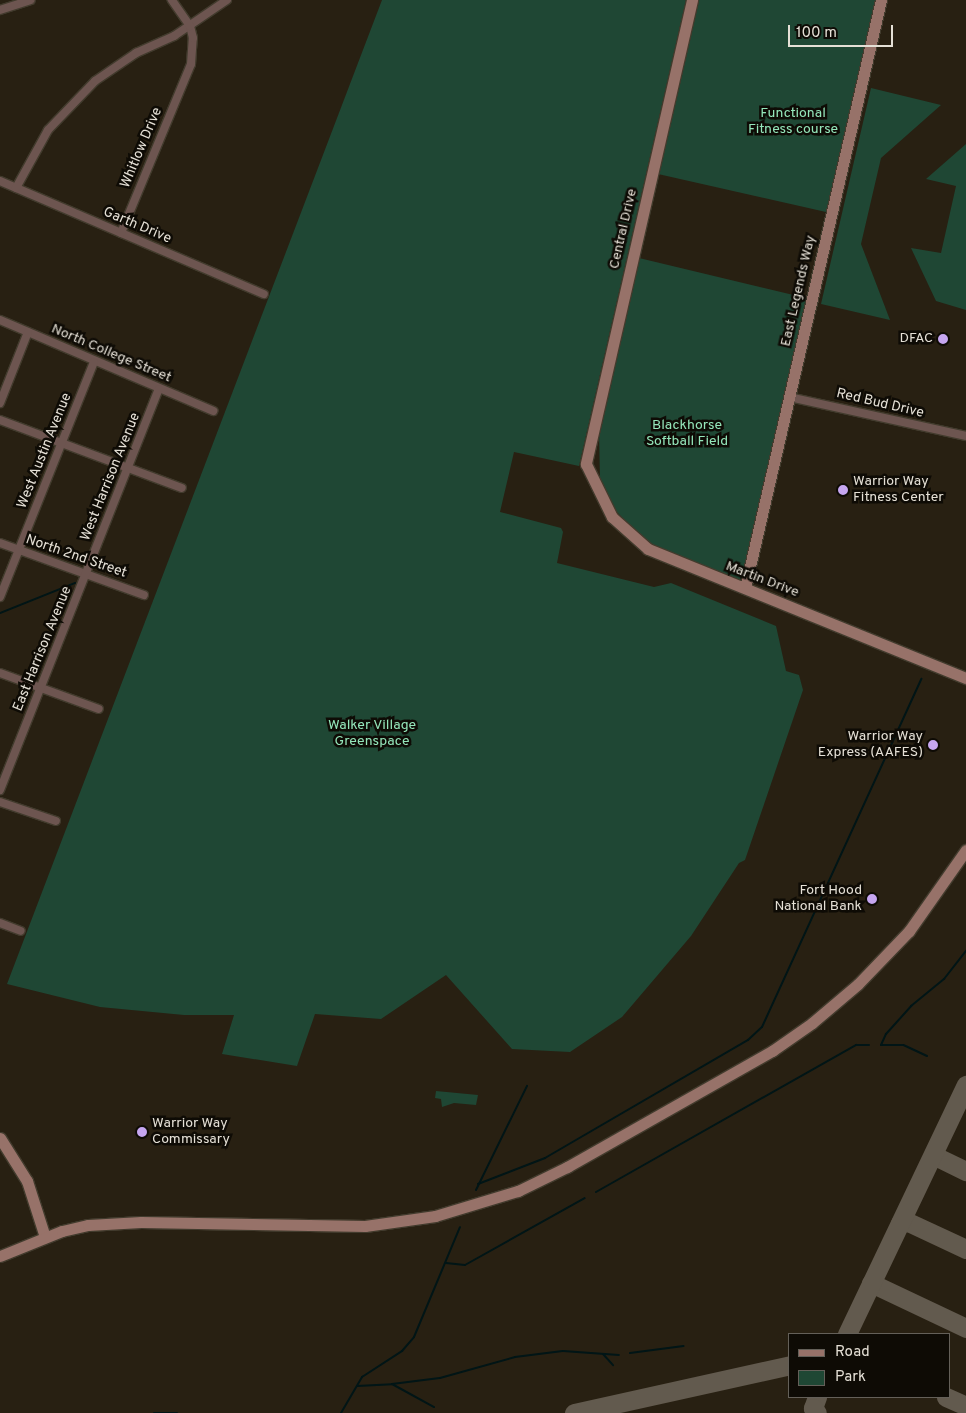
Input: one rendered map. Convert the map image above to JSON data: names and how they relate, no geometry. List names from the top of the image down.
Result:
{
  "streets": {
    "street": [
      "Whitlow Drive",
      "Garth Drive",
      "Central Drive",
      "East Legends Way",
      "North College Street",
      "Red Bud Drive",
      "West Austin Avenue",
      "West Harrison Avenue",
      "North 2nd Street",
      "Martin Drive",
      "East Harrison Avenue"
    ]
  },
  "crossings": [
    ["Whitlow Drive", "Garth Drive"],
    ["Central Drive", "Martin Drive"],
    ["East Legends Way", "Red Bud Drive"],
    ["East Legends Way", "Martin Drive"],
    ["North College Street", "West Austin Avenue"],
    ["North College Street", "West Harrison Avenue"],
    ["West Austin Avenue", "North 2nd Street"],
    ["West Harrison Avenue", "North 2nd Street"],
    ["West Harrison Avenue", "East Harrison Avenue"],
    ["North 2nd Street", "East Harrison Avenue"]
  ],
  "parks": ["Functional Fitness course", "Blackhorse Softball Field", "Walker Village Greenspace"],
  "places": [
    "DFAC",
    "Warrior Way Fitness Center",
    "Warrior Way Express (AAFES)",
    "Fort Hood National Bank",
    "Warrior Way Commissary"
  ],
  "legend": ["Road", "Park"],
  "scale_bar": "100 m"
}
